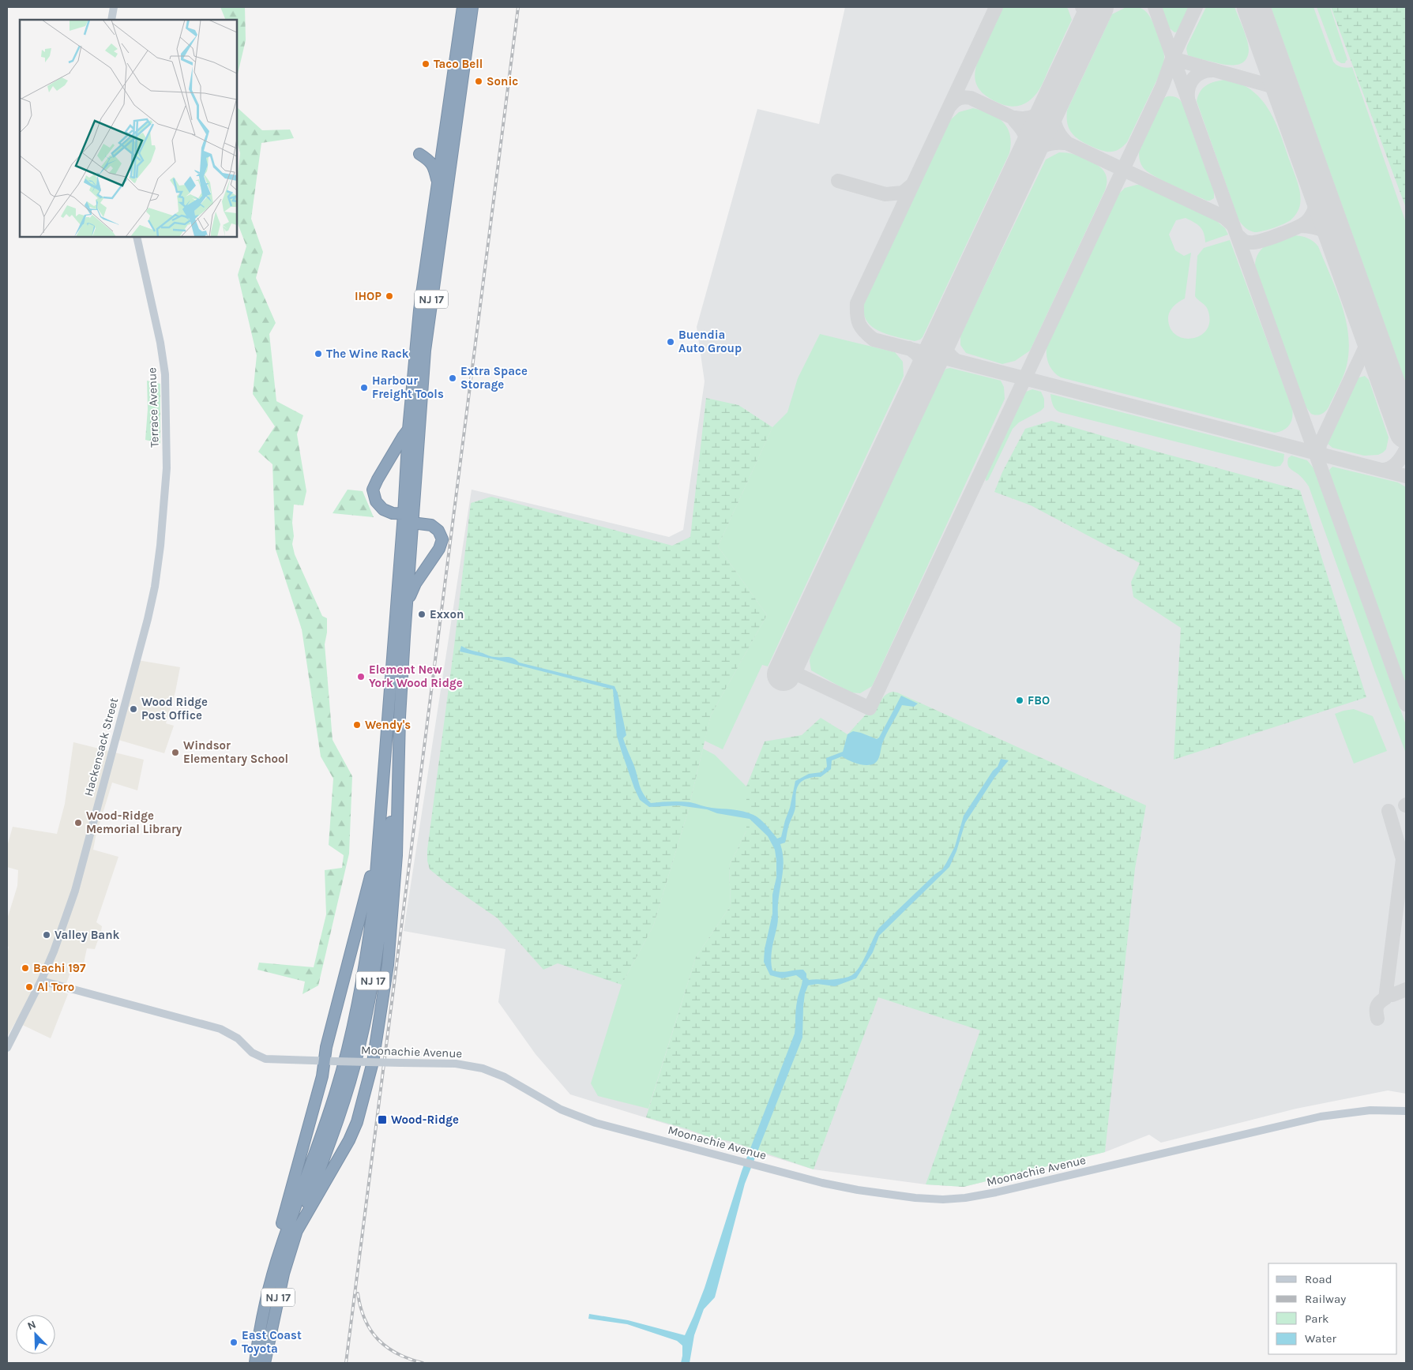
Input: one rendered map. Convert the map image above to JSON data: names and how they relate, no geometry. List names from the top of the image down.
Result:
{
  "streets": {
    "highway": ["NJ 17"],
    "main road": ["Terrace Avenue", "Hackensack Street", "Moonachie Avenue"]
  },
  "crossings": [
    ["Terrace Avenue", "Hackensack Street"],
    ["Hackensack Street", "Moonachie Avenue"]
  ],
  "places": {
    "other": [
      "Taco Bell",
      "Sonic",
      "IHOP",
      "Buendia Auto Group",
      "The Wine Rack",
      "Extra Space Storage",
      "Harbour Freight Tools",
      "Exxon",
      "Element New York Wood Ridge",
      "FBO",
      "Wood Ridge Post Office",
      "Wendy's",
      "Windsor Elementary School",
      "Wood-Ridge Memorial Library",
      "Valley Bank",
      "Bachi 197",
      "Al Toro",
      "East Coast Toyota"
    ],
    "transit": ["Wood-Ridge"]
  },
  "legend": [
    "Road",
    "Railway",
    "Park",
    "Water"
  ],
  "north": "top left"
}
